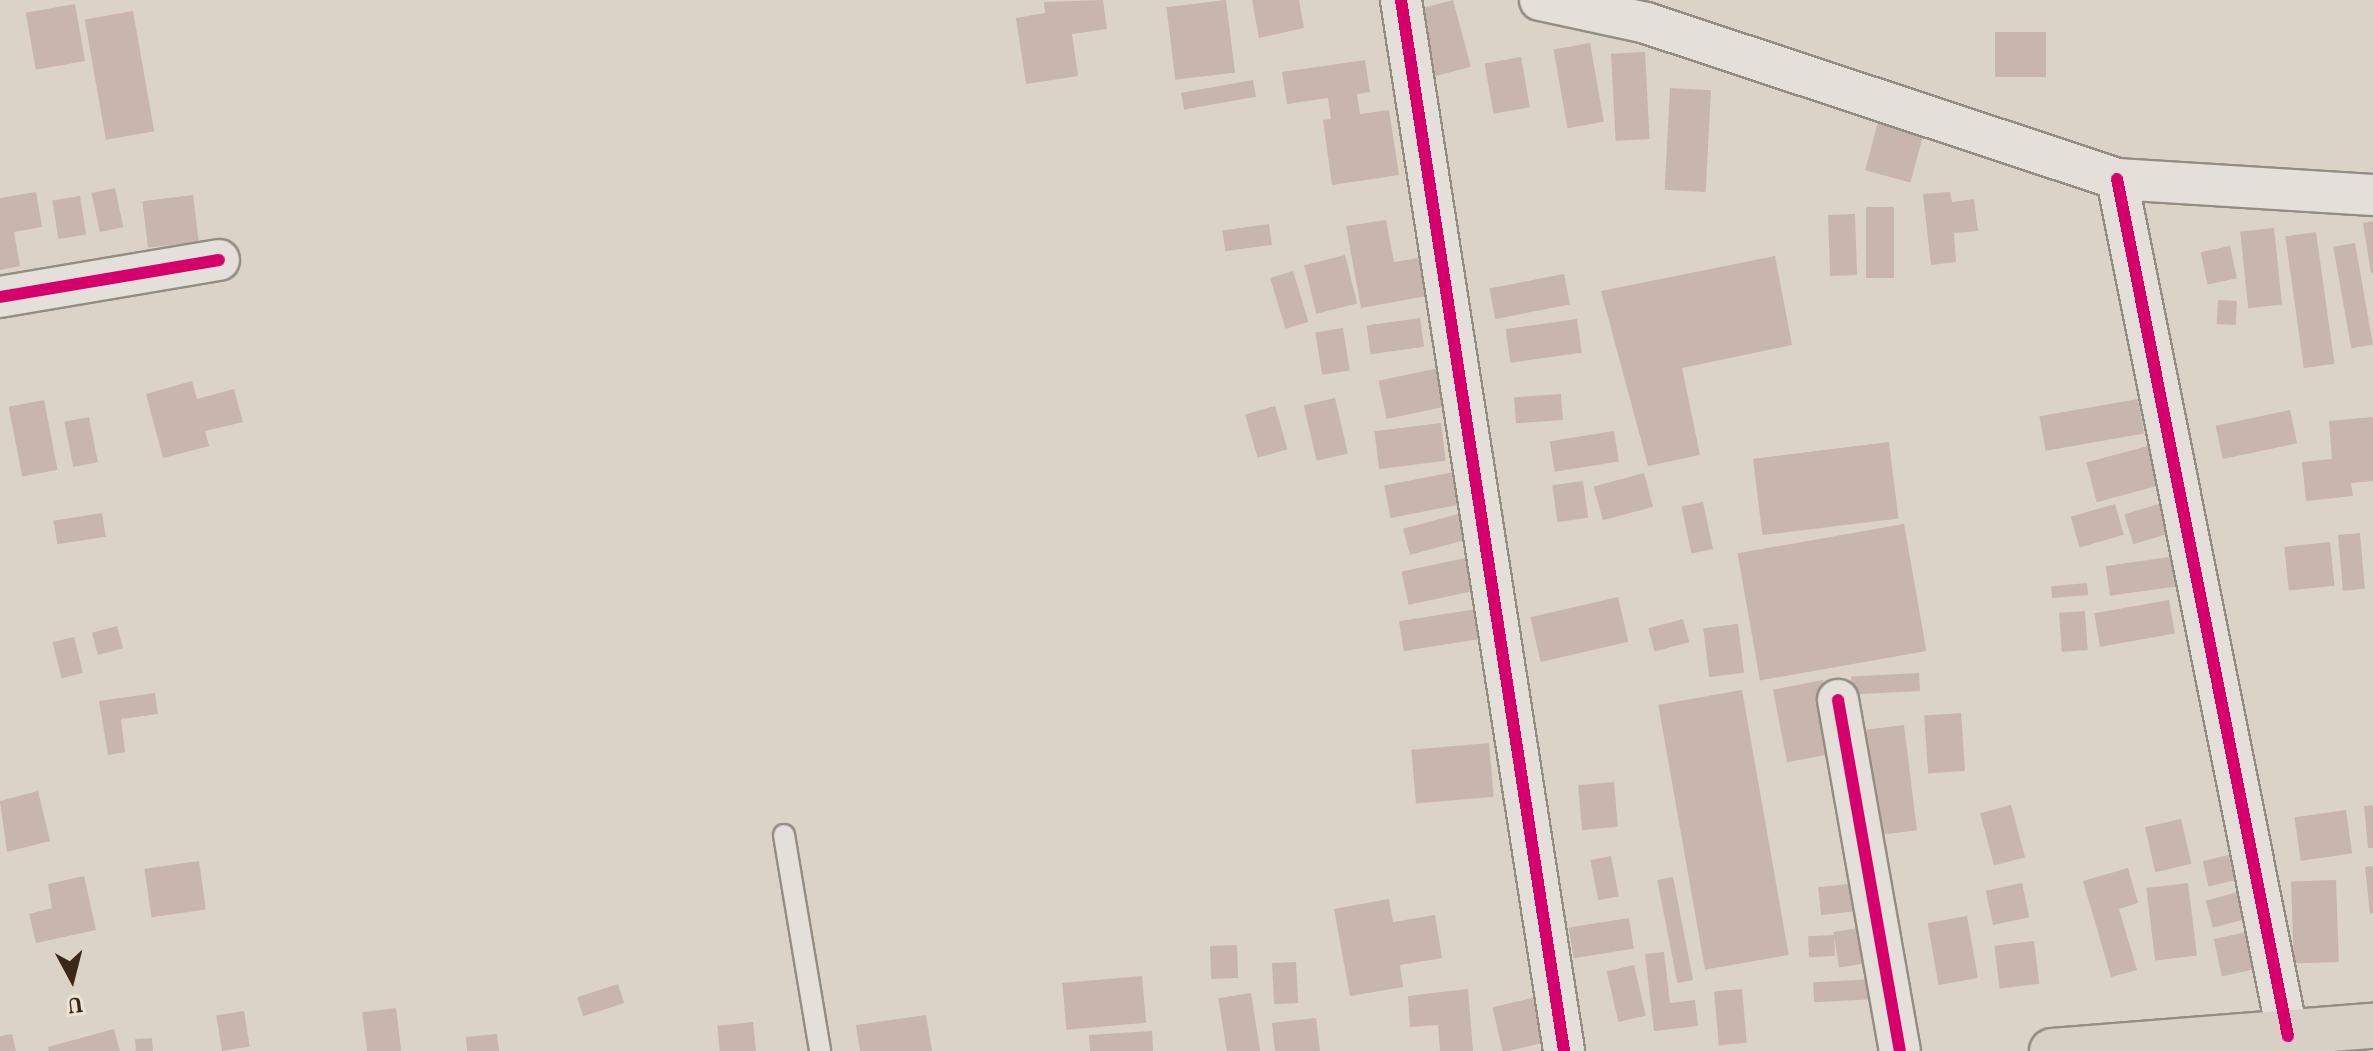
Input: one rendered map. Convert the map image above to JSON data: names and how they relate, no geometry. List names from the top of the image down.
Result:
{
  "north": "bottom"
}
